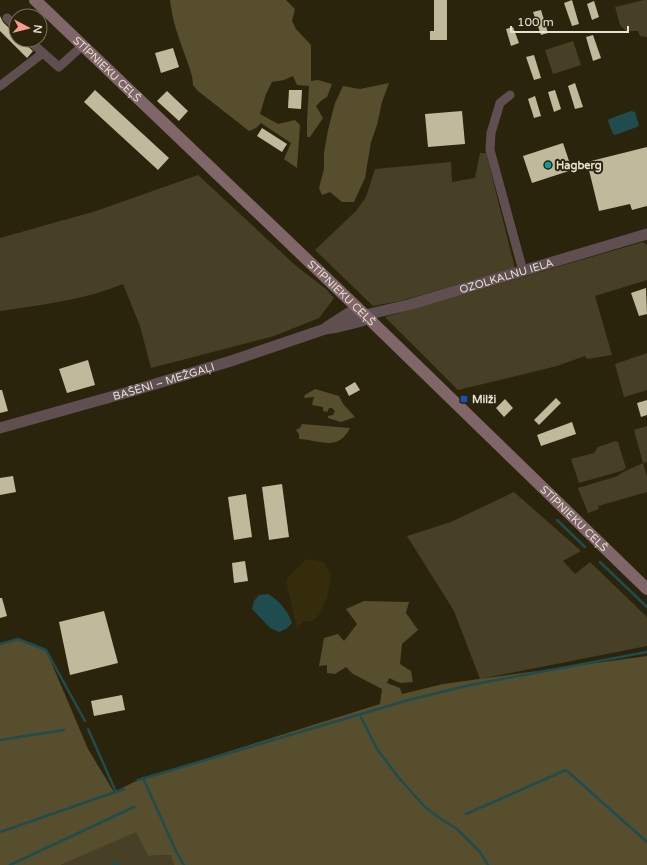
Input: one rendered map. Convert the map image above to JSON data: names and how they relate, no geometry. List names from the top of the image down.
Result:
{
  "streets": {
    "main road": ["STĪPNIEKU CEĻŠ"],
    "street": ["OZOLKALNU IELA", "BAŠĒNI – MEŽGAĻI"]
  },
  "crossings": [
    ["STĪPNIEKU CEĻŠ", "OZOLKALNU IELA"],
    ["STĪPNIEKU CEĻŠ", "BAŠĒNI – MEŽGAĻI"],
    ["OZOLKALNU IELA", "BAŠĒNI – MEŽGAĻI"]
  ],
  "places": {
    "other": ["Hagberg"],
    "transit": ["Milži"]
  },
  "scale_bar": "100 m",
  "north": "right"
}
